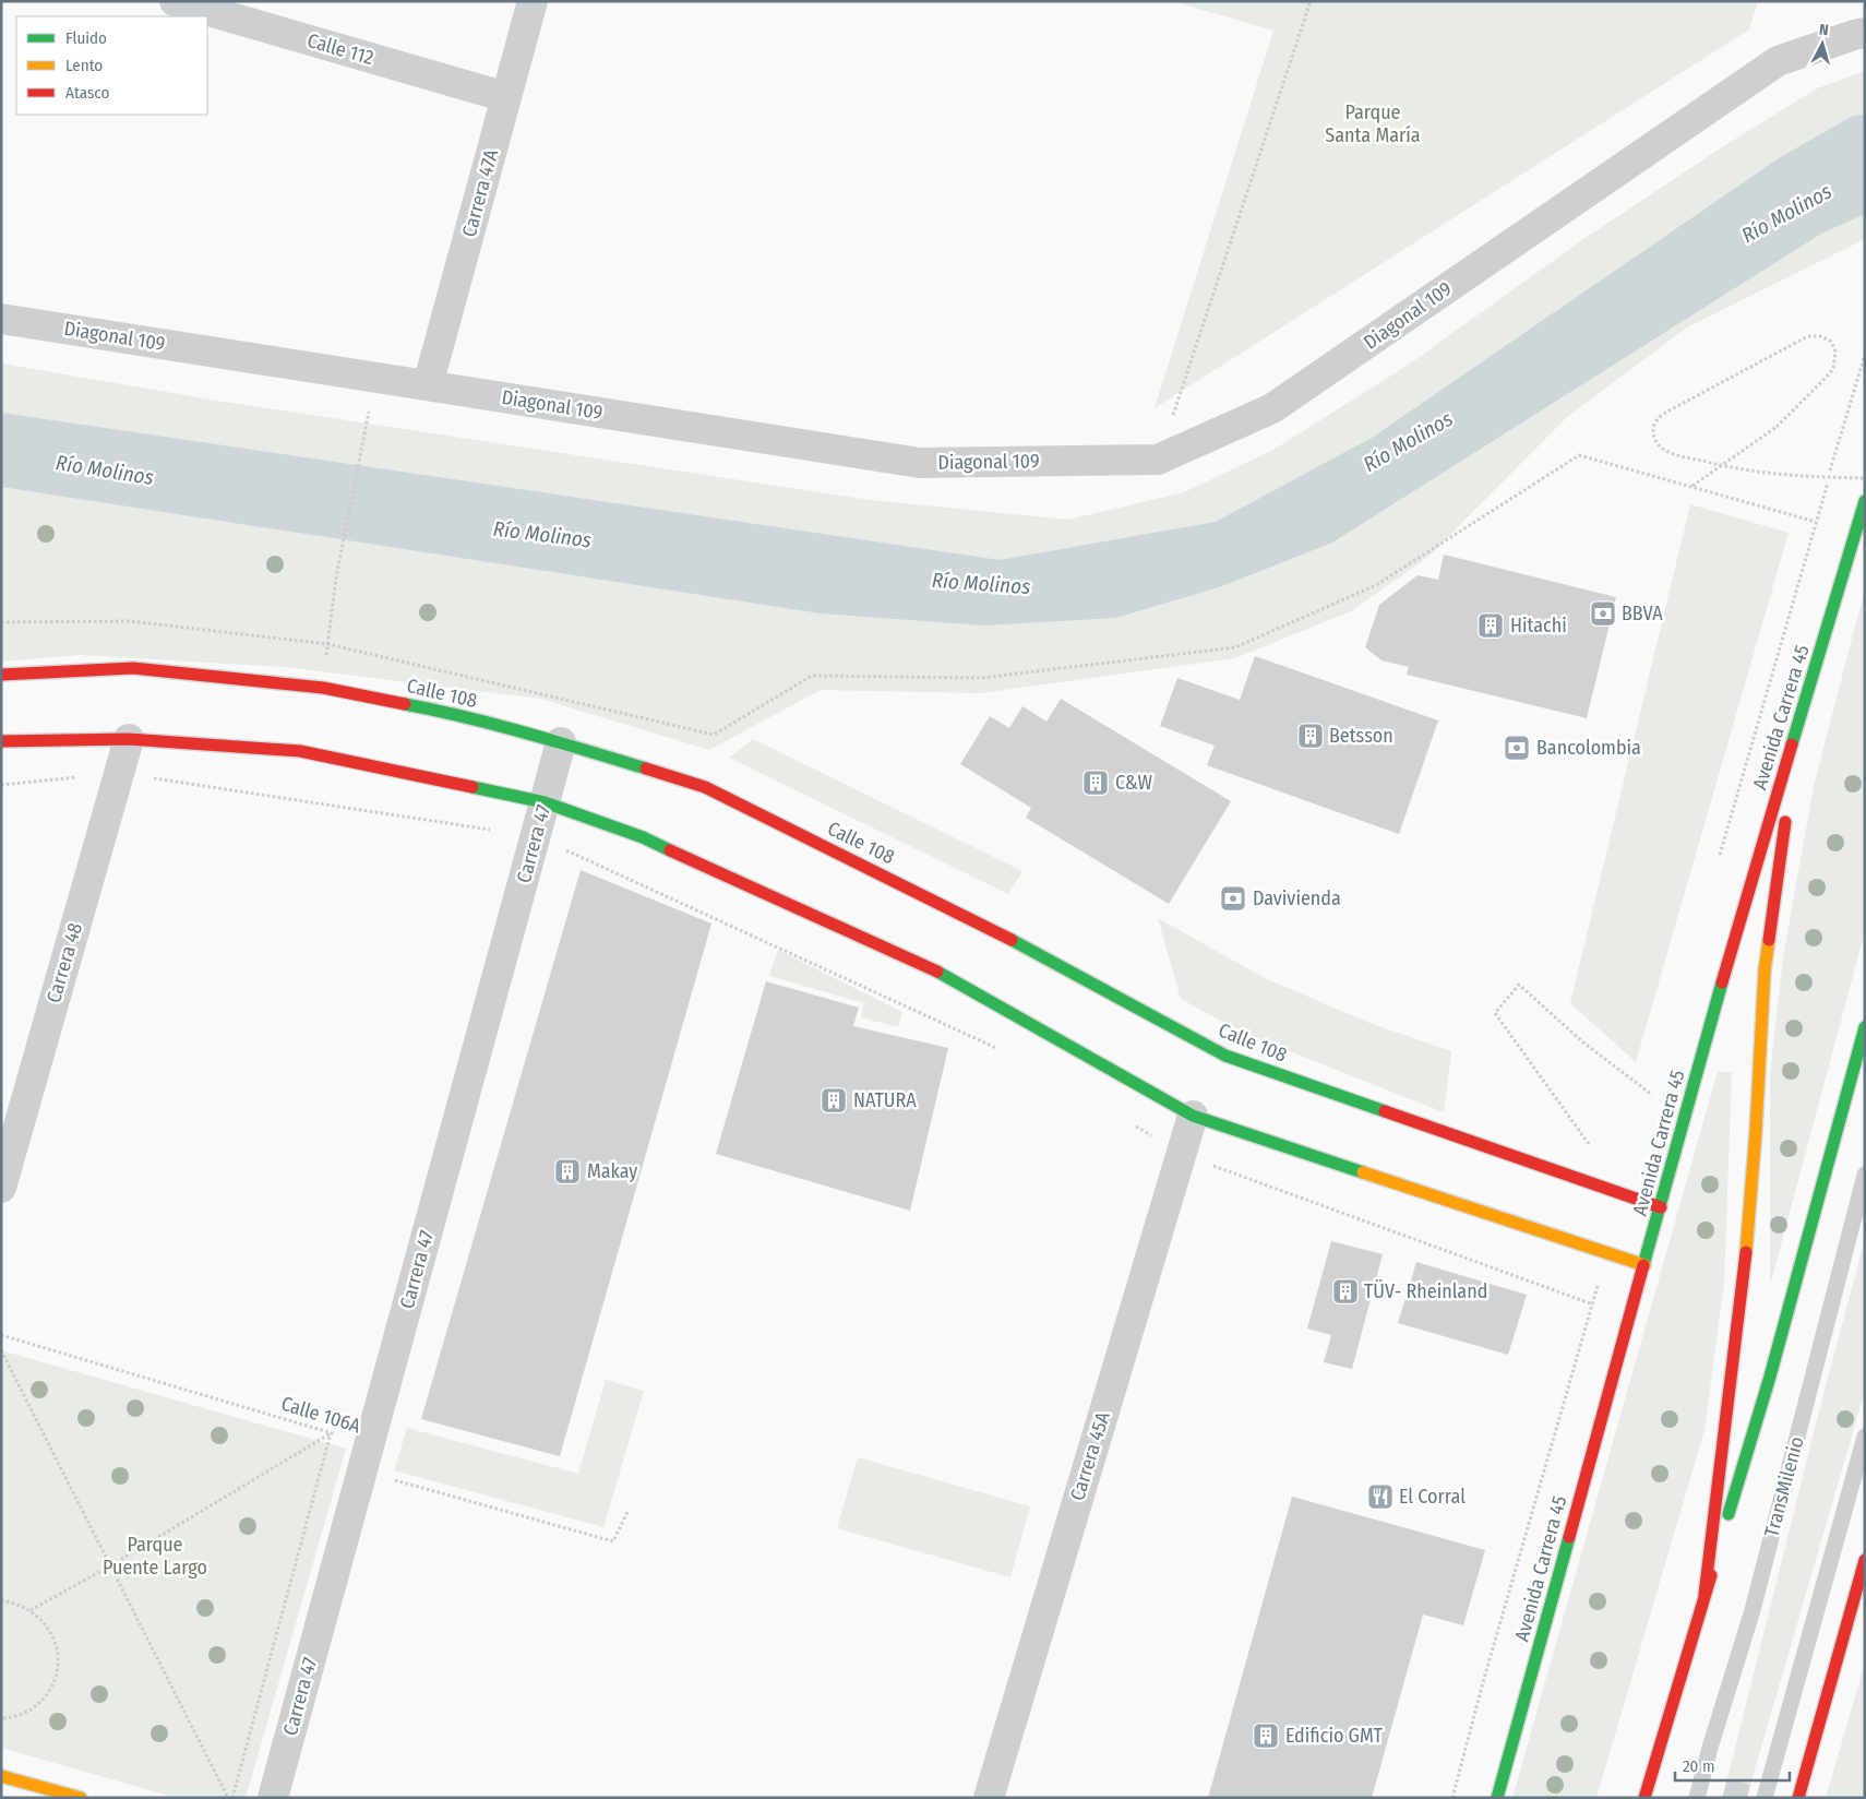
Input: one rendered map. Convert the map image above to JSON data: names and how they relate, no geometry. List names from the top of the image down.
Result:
{
  "streets": {
    "main road": ["Calle 108", "Avenida Carrera 45"],
    "street": [
      "Calle 112",
      "Carrera 47A",
      "Diagonal 109",
      "Carrera 47",
      "Carrera 48",
      "Carrera 45A"
    ],
    "lane": ["TransMilenio"],
    "path": ["Calle 106A"]
  },
  "crossings": [
    ["Calle 112", "Carrera 47A"],
    ["Carrera 47A", "Diagonal 109"],
    ["Calle 108", "Avenida Carrera 45"],
    ["Calle 108", "Carrera 47"],
    ["Carrera 47", "Calle 106A"]
  ],
  "water": ["Río Molinos"],
  "parks": ["Parque Santa María", "Parque Puente Largo"],
  "places": {
    "bank": ["BBVA", "Bancolombia", "Davivienda"],
    "building": [
      "Hitachi",
      "Betsson",
      "C&W",
      "NATURA",
      "Makay",
      "TÜV- Rheinland",
      "Edificio GMT"
    ],
    "restaurant": ["El Corral"]
  },
  "legend": ["Fluido", "Lento", "Atasco"],
  "scale_bar": "20 m",
  "north": "top"
}
